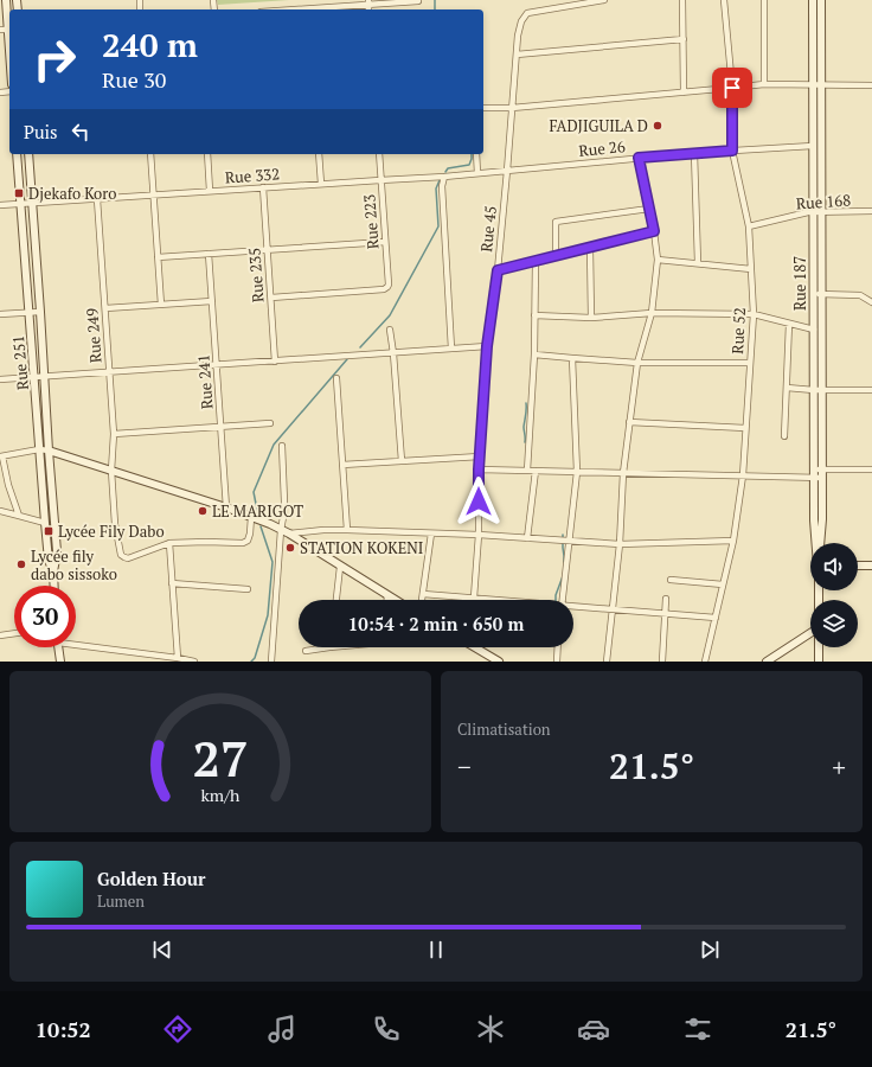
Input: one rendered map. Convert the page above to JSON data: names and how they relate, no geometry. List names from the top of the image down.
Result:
{
  "streets": {
    "street": [
      "Rue 26",
      "Rue 332",
      "Rue 168",
      "Rue 223",
      "Rue 45",
      "Rue 235",
      "Rue 187",
      "Rue 52",
      "Rue 249",
      "Rue 251",
      "Rue 241"
    ]
  },
  "crossings": [
    ["Rue 26", "Rue 332"],
    ["Rue 26", "Rue 45"],
    ["Rue 26", "Rue 187"],
    ["Rue 26", "Rue 52"],
    ["Rue 332", "Rue 223"],
    ["Rue 332", "Rue 45"],
    ["Rue 332", "Rue 235"],
    ["Rue 332", "Rue 249"],
    ["Rue 332", "Rue 251"],
    ["Rue 168", "Rue 187"],
    ["Rue 168", "Rue 52"],
    ["Rue 223", "Rue 235"]
  ],
  "places": {
    "other": [
      "FADJIGUILA D",
      "LE MARIGOT",
      "STATION KOKENI",
      "Lycée fily dabo sissoko"
    ],
    "transit": ["Djekafo Koro", "Lycée Fily Dabo"]
  },
  "page": {
    "turn": ["240 m", "Rue 30"],
    "then": "Puis",
    "limit": "30",
    "trip": "10:54 · 2 min · 650 m",
    "tile": "Climatisation",
    "heat": ["−", "21.5°", "+"],
    "song": ["Golden Hour", "Lumen"],
    "tabs": ["10:52", "21.5°"],
    "gauge": ["27", "km/h"]
  }
}
